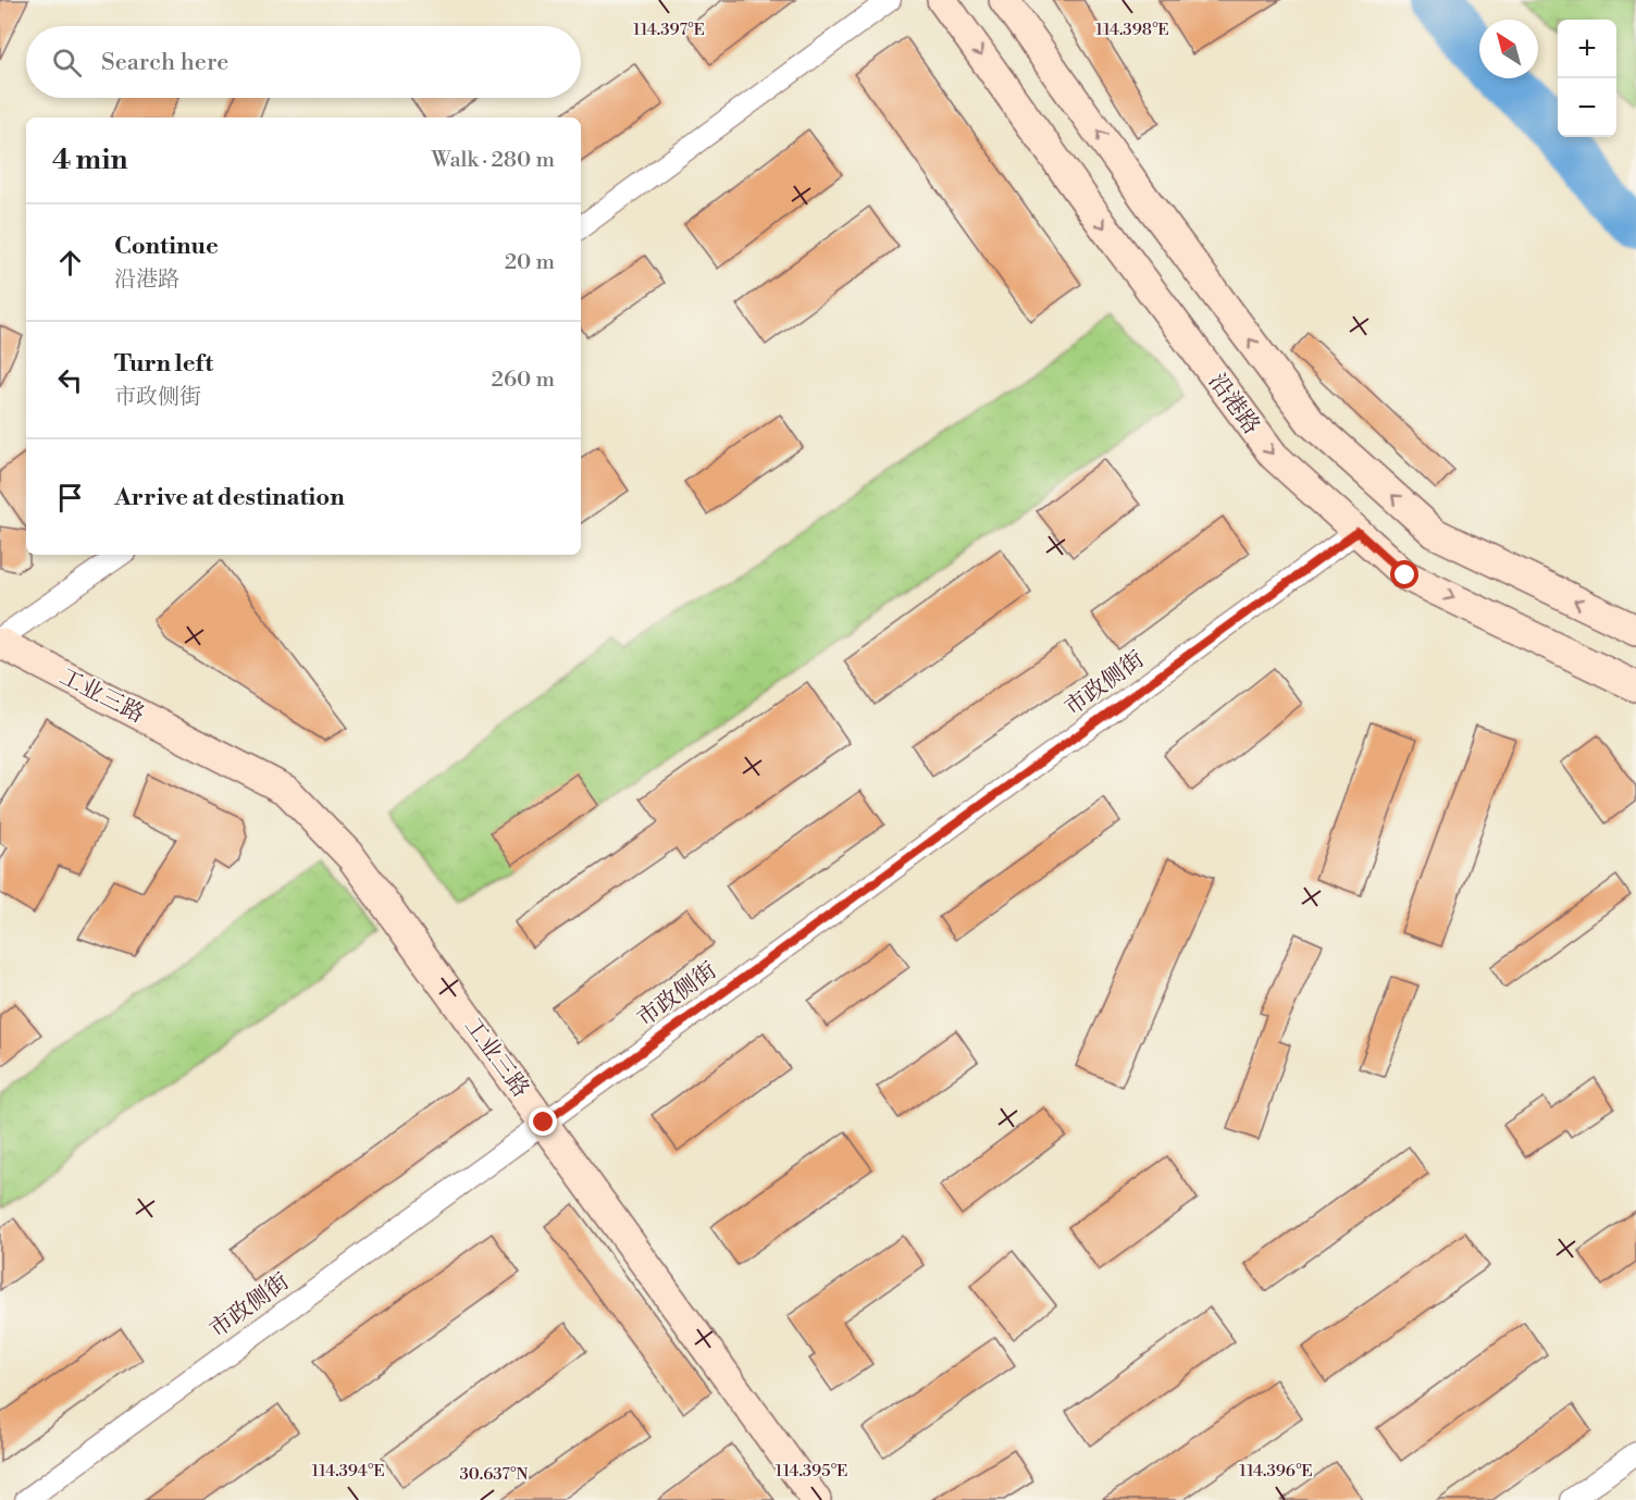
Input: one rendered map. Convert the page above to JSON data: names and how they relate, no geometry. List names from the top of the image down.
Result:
{
  "streets": {
    "main road": ["沿港路", "工业三路"],
    "street": ["市政侧街"]
  },
  "crossings": [
    ["沿港路", "市政侧街"],
    ["市政侧街", "工业三路"]
  ],
  "north": "top left",
  "page": {
    "map_buttons": ["+", "−"],
    "search": "Search here",
    "heading": ["4 min", "Walk · 280 m"],
    "list": [
      ["Continue", "沿港路", "20 m"],
      ["Turn left", "市政侧街", "260 m"],
      "Arrive at destination"
    ]
  },
  "coordinates": [
    "114.397°E",
    "114.398°E",
    "114.394°E",
    "114.395°E",
    "114.396°E",
    "30.637°N"
  ]
}
